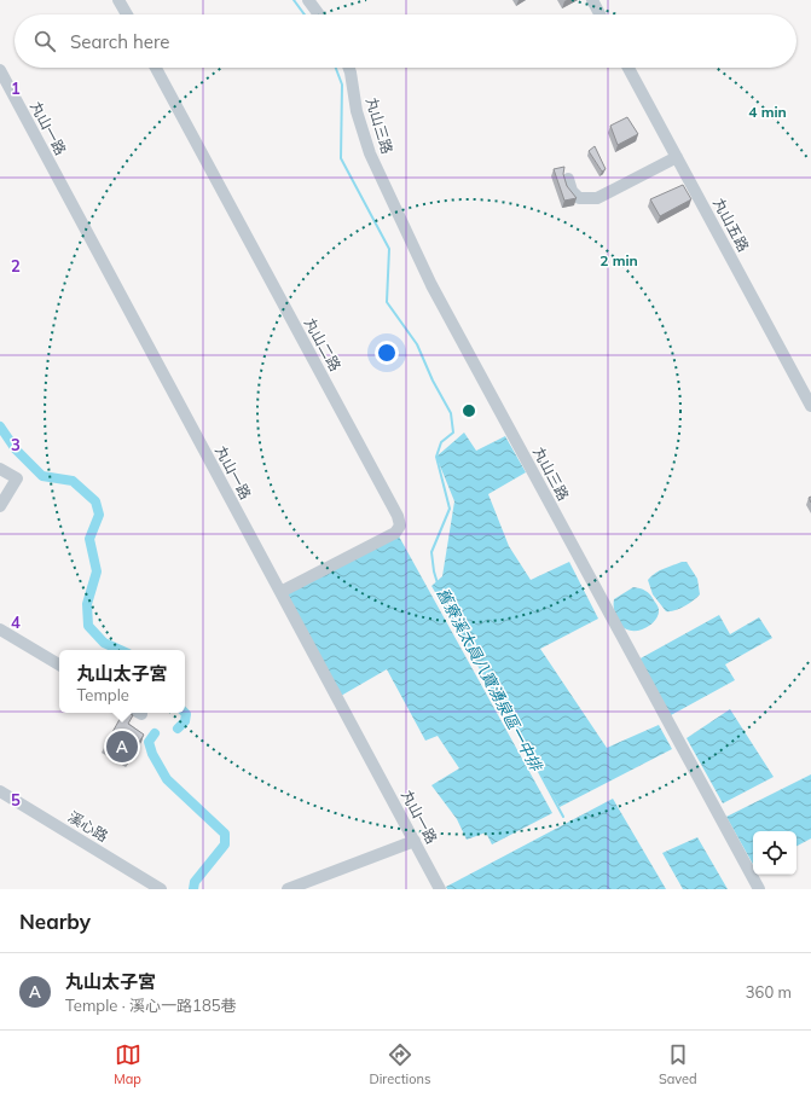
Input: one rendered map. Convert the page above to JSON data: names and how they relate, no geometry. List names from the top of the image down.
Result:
{
  "streets": {
    "street": [
      "丸山三路",
      "丸山一路",
      "丸山五路",
      "丸山二路",
      "溪心路"
    ]
  },
  "crossings": [
    ["丸山一路", "丸山二路"]
  ],
  "water": ["舊寮溪太員八寶湧泉區一中排"],
  "page": {
    "search": "Search here",
    "popup": ["丸山太子宮", "Temple"],
    "pins": "A",
    "heading": "Nearby",
    "list": [
      {
        "mark": "A",
        "name": "丸山太子宮",
        "note": "Temple · 溪心一路185巷",
        "value": "360 m"
      }
    ],
    "nav": ["Map", "Directions", "Saved"]
  },
  "grid": {
    "rows": [
      "1",
      "2",
      "3",
      "4",
      "5"
    ]
  },
  "rings": ["4 min", "2 min"]
}
